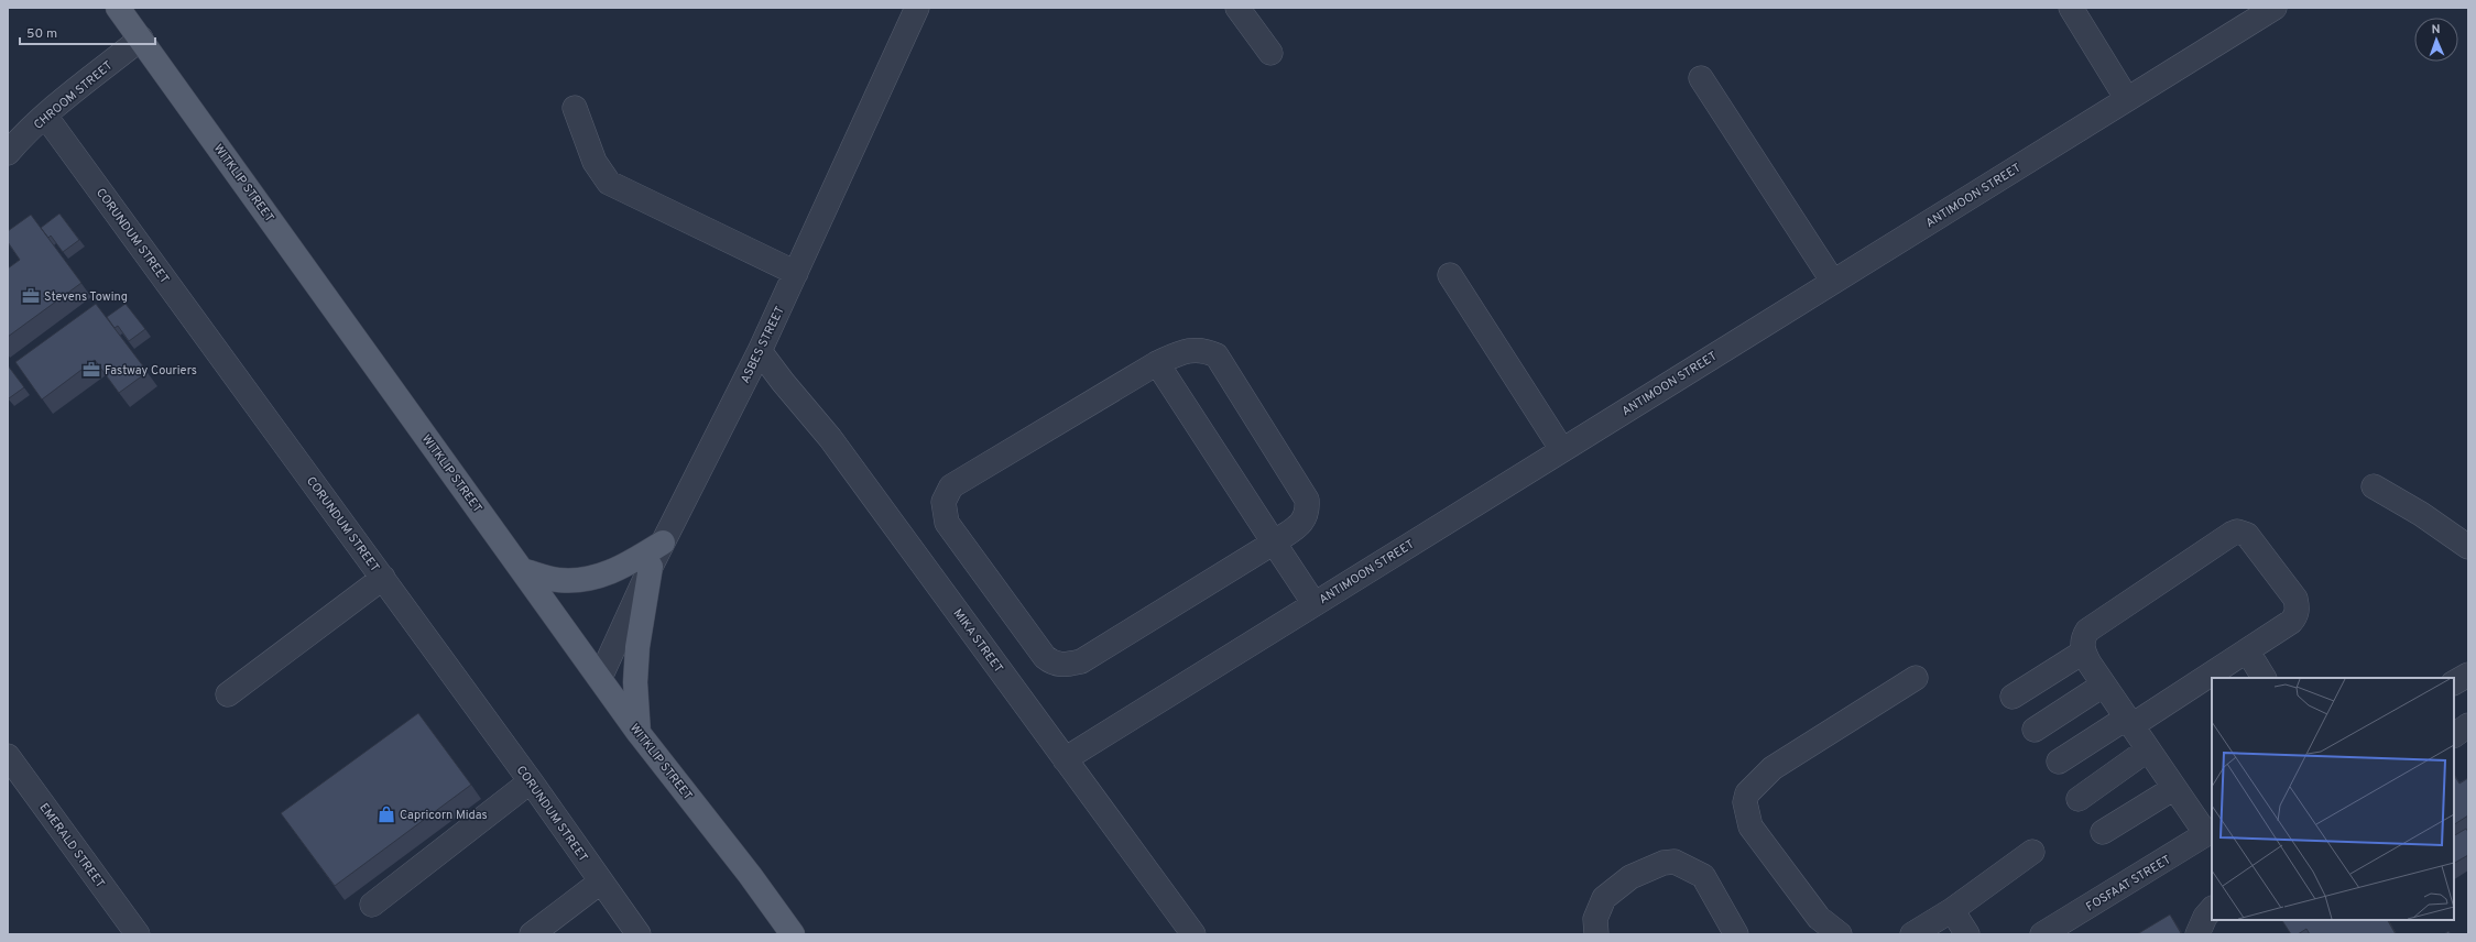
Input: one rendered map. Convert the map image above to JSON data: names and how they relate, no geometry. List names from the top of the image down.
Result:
{
  "streets": {
    "main road": ["WITKLIP STREET"],
    "street": [
      "CHROOM STREET",
      "ANTIMOON STREET",
      "CORUNDUM STREET",
      "ASBES STREET",
      "MIKA STREET",
      "EMERALD STREET",
      "FOSFAAT STREET"
    ]
  },
  "crossings": [
    ["CHROOM STREET", "WITKLIP STREET"],
    ["CHROOM STREET", "CORUNDUM STREET"],
    ["WITKLIP STREET", "ASBES STREET"],
    ["ANTIMOON STREET", "MIKA STREET"],
    ["ASBES STREET", "MIKA STREET"]
  ],
  "places": {
    "office": ["Stevens Towing", "Fastway Couriers"],
    "shop": ["Capricorn Midas"]
  },
  "scale_bar": "50 m",
  "north": "top"
}
